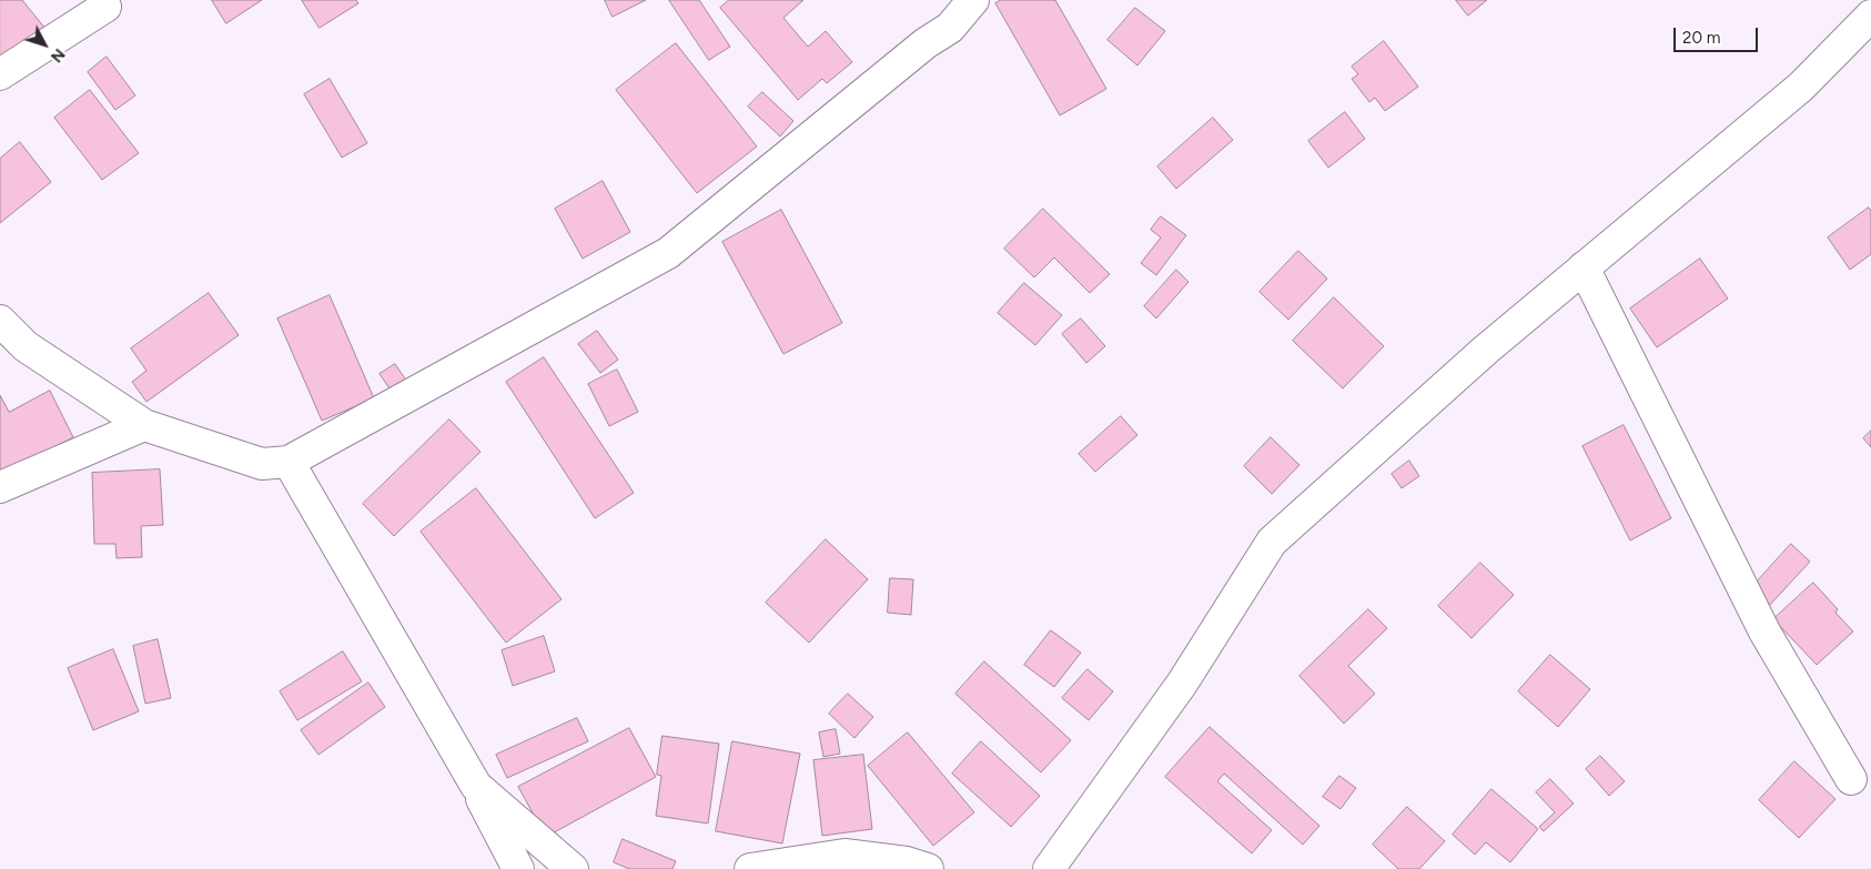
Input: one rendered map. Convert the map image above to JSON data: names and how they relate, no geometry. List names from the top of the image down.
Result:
{
  "scale_bar": "20 m",
  "north": "bottom right"
}
